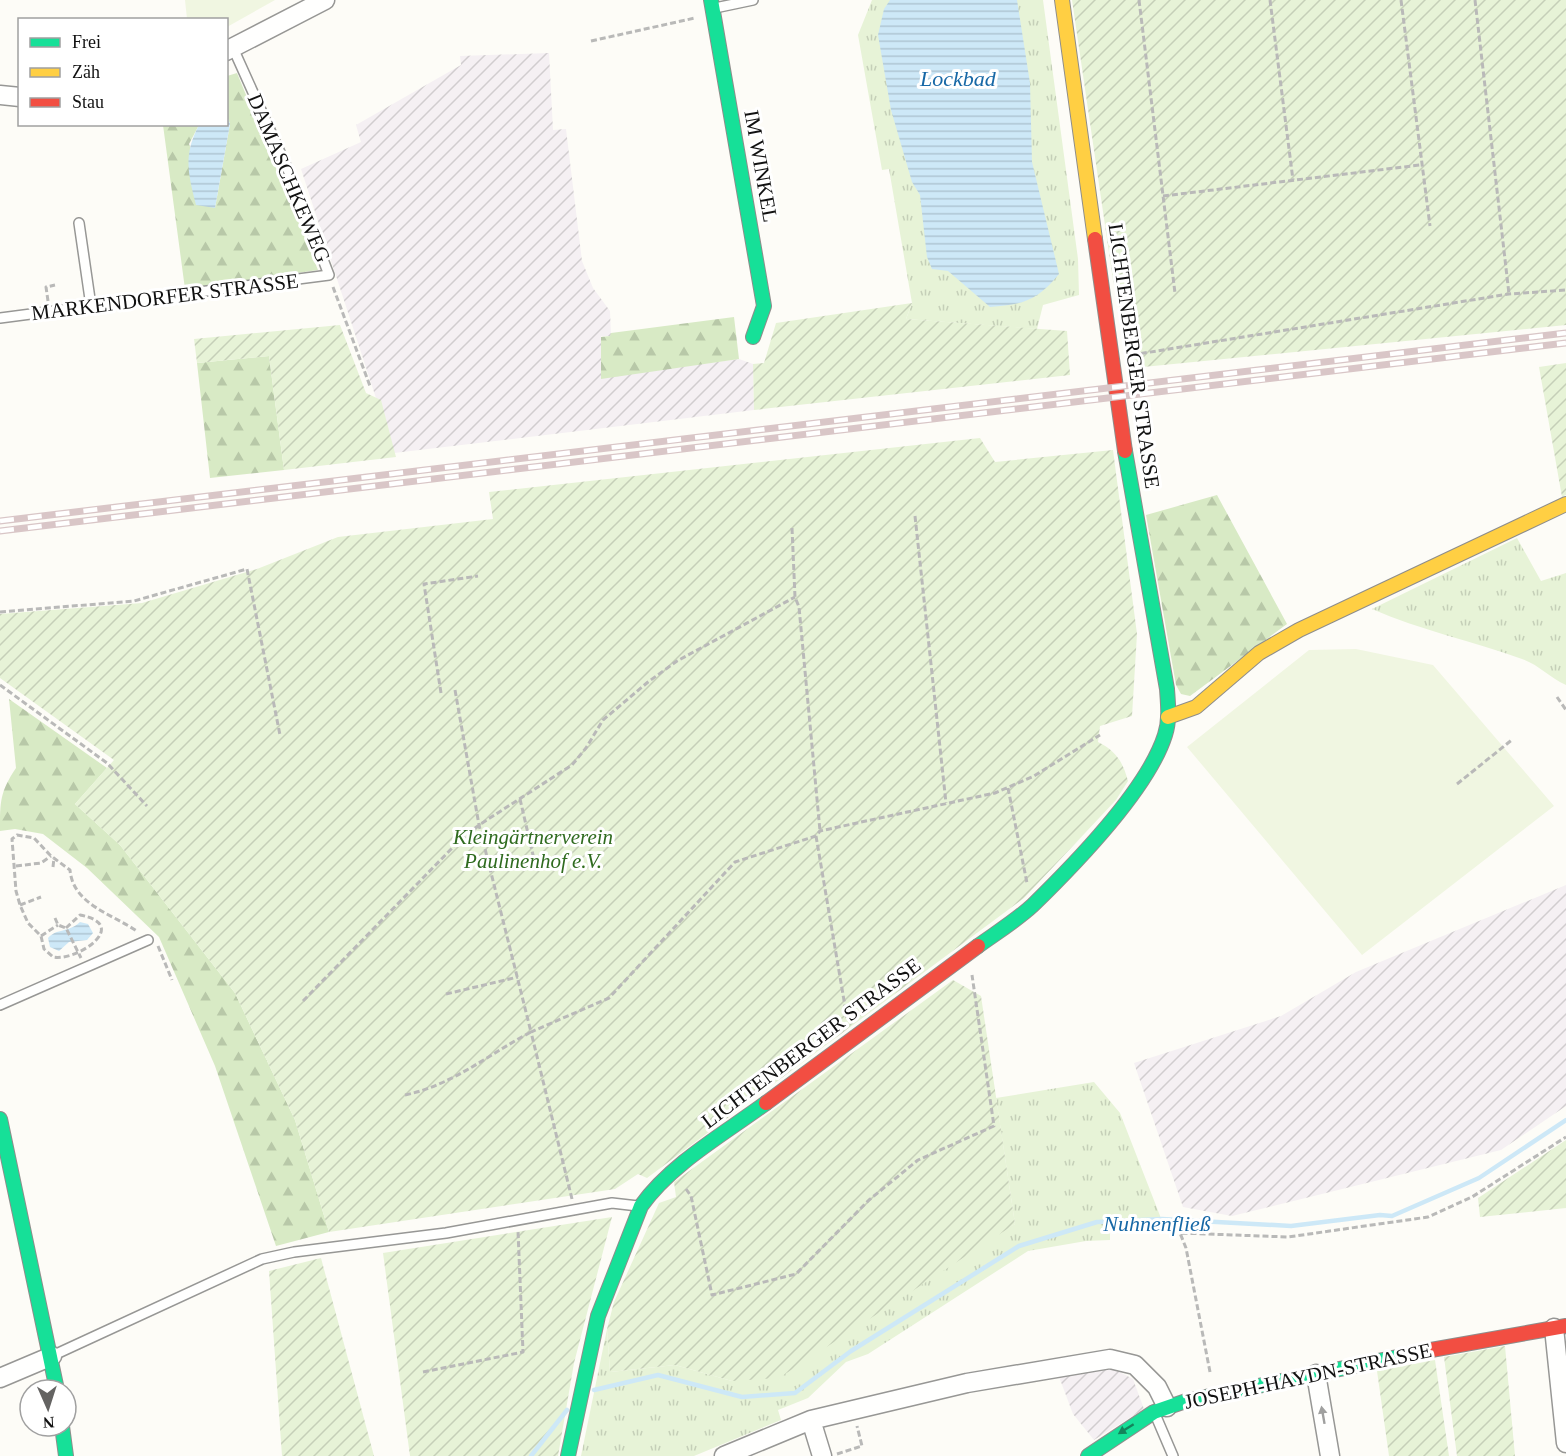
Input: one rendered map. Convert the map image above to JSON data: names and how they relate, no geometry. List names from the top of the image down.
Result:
{
  "streets": {
    "street": [
      "IM WINKEL",
      "DAMASCHKEWEG",
      "LICHTENBERGER STRASSE",
      "JOSEPH-HAYDN-STRASSE"
    ],
    "lane": ["MARKENDORFER STRASSE"]
  },
  "crossings": [
    ["DAMASCHKEWEG", "MARKENDORFER STRASSE"]
  ],
  "water": ["Lockbad", "Nuhnenfließ"],
  "parks": ["Kleingärtnerverein Paulinenhof e.V."],
  "legend": ["Frei", "Zäh", "Stau"],
  "north": "bottom"
}
